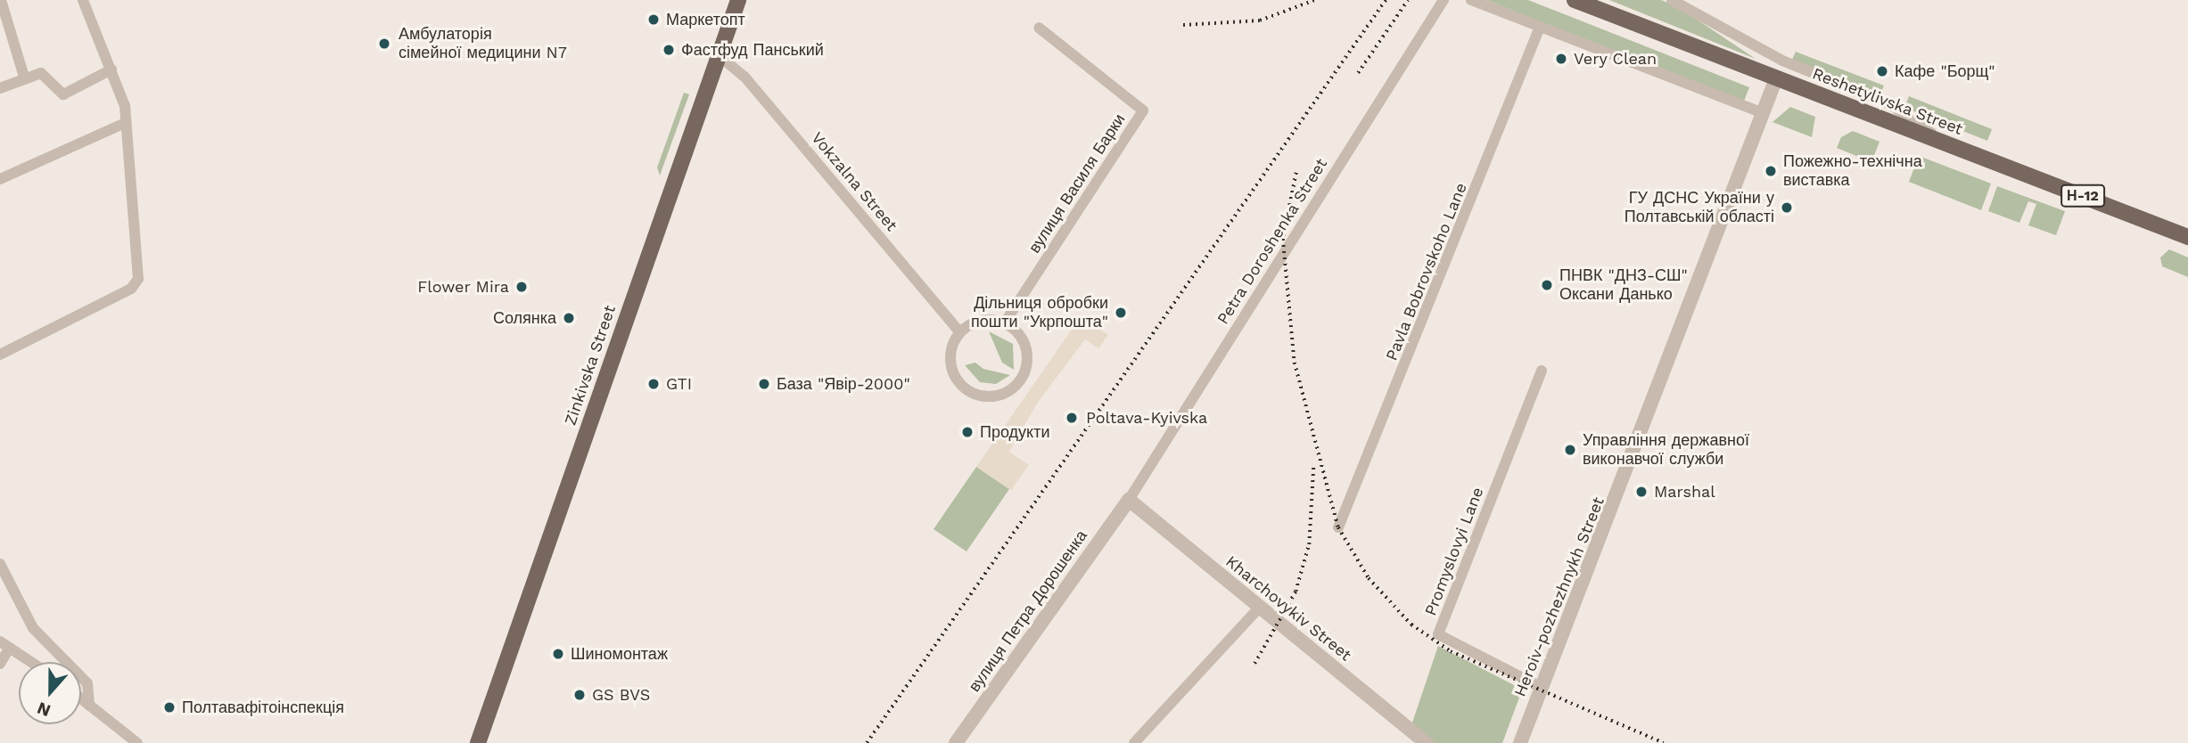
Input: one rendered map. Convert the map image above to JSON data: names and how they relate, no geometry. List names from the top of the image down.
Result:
{
  "streets": {
    "main road": ["Reshetylivska Street", "Н-12", "Zinkivska Street"],
    "street": [
      "Vokzalna Street",
      "вулиця Василя Барки",
      "Petra Doroshenka Street",
      "Pavla Bobrovskoho Lane",
      "Promyslovyi Lane",
      "Heroiv-pozhezhnykh Street",
      "Kharchovykiv Street",
      "вулиця Петра Дорошенка"
    ]
  },
  "crossings": [
    ["Reshetylivska Street", "Heroiv-pozhezhnykh Street"],
    ["Vokzalna Street", "вулиця Василя Барки"],
    ["Vokzalna Street", "Zinkivska Street"],
    ["Petra Doroshenka Street", "Kharchovykiv Street"],
    ["Petra Doroshenka Street", "вулиця Петра Дорошенка"],
    ["Promyslovyi Lane", "Heroiv-pozhezhnykh Street"],
    ["Kharchovykiv Street", "вулиця Петра Дорошенка"]
  ],
  "places": [
    "Маркетопт",
    "Амбулаторія сімейної медицини N7",
    "Фастфуд Панський",
    "Very Clean",
    "Кафе \"Борщ\"",
    "Пожежно-технічна виставка",
    "ГУ ДСНС України у Полтавській області",
    "ПНВК \"ДНЗ-СШ\" Оксани Данько",
    "Flower Mira",
    "Дільниця обробки пошти \"Укрпошта\"",
    "Солянка",
    "GTI",
    "База \"Явір-2000\"",
    "Poltava-Kyivska",
    "Продукти",
    "Управління державної виконавчої служби",
    "Marshal",
    "Шиномонтаж",
    "GS BVS",
    "Полтавафітоінспекція"
  ],
  "north": "bottom"
}
